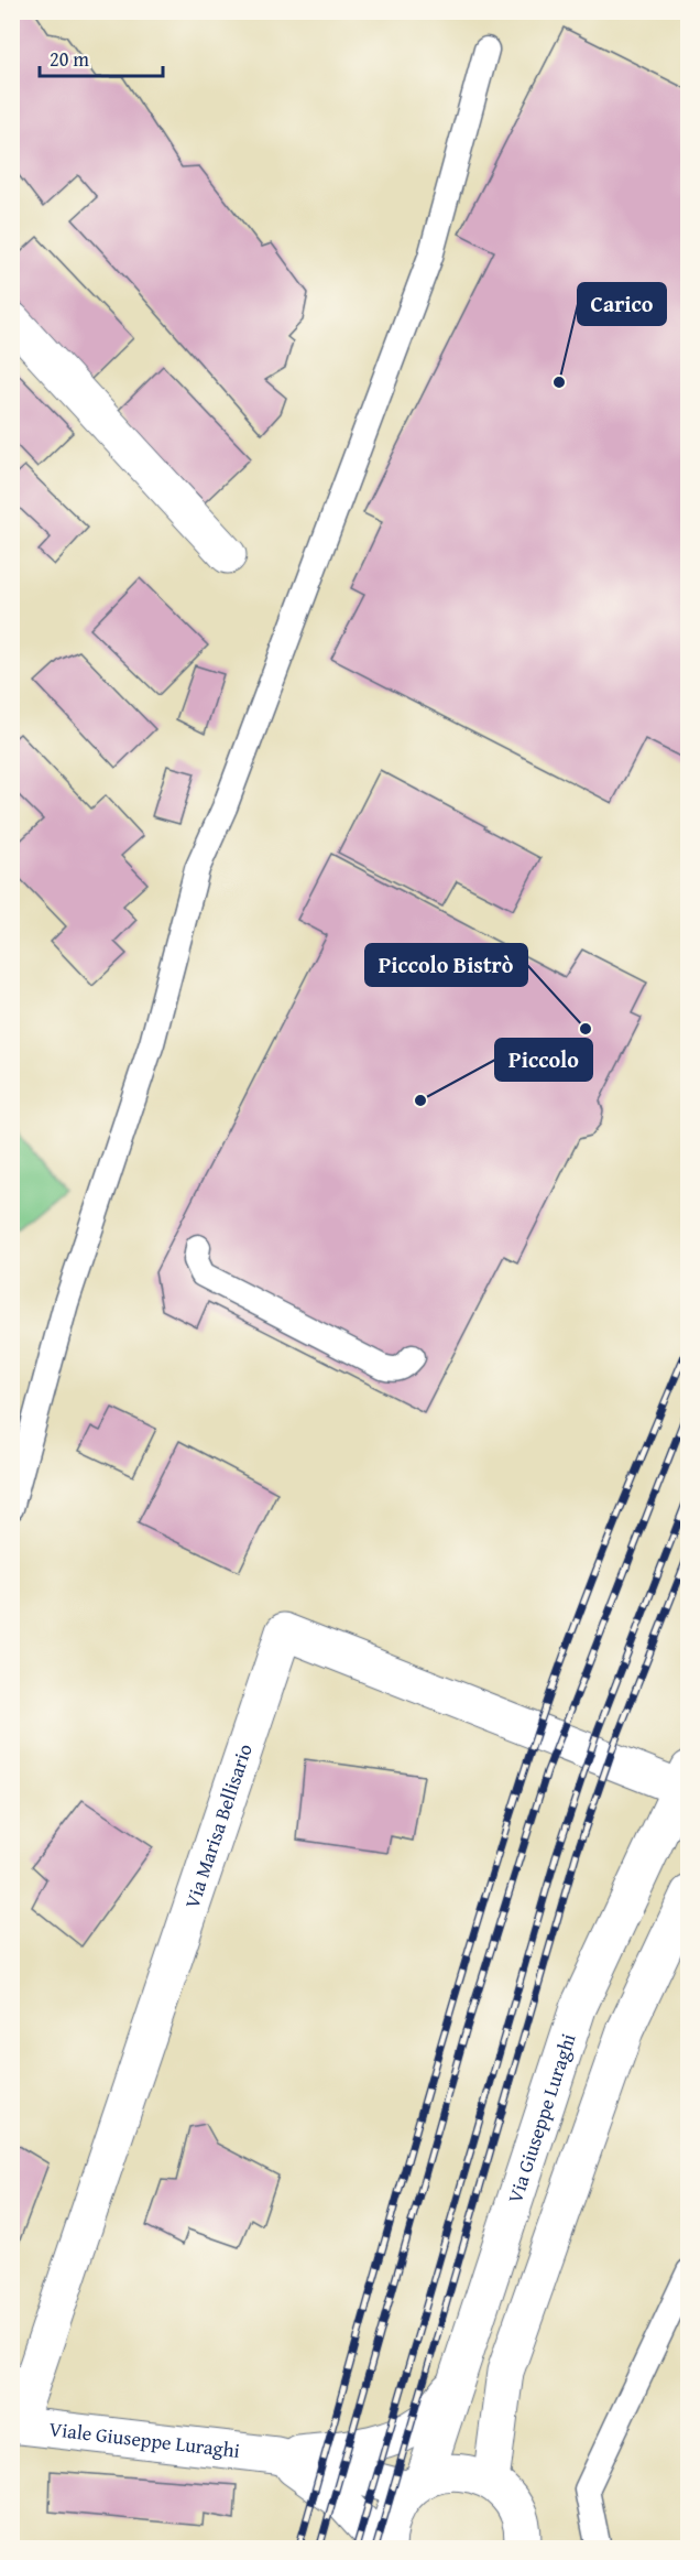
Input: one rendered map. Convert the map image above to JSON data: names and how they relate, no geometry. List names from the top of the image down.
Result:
{
  "streets": {
    "street": ["Via Marisa Bellisario", "Via Giuseppe Luraghi", "Viale Giuseppe Luraghi"]
  },
  "crossings": [
    ["Via Marisa Bellisario", "Via Giuseppe Luraghi"],
    ["Via Marisa Bellisario", "Viale Giuseppe Luraghi"],
    ["Via Giuseppe Luraghi", "Viale Giuseppe Luraghi"]
  ],
  "places": ["Carico", "Piccolo Bistrò", "Piccolo"],
  "scale_bar": "20 m"
}
